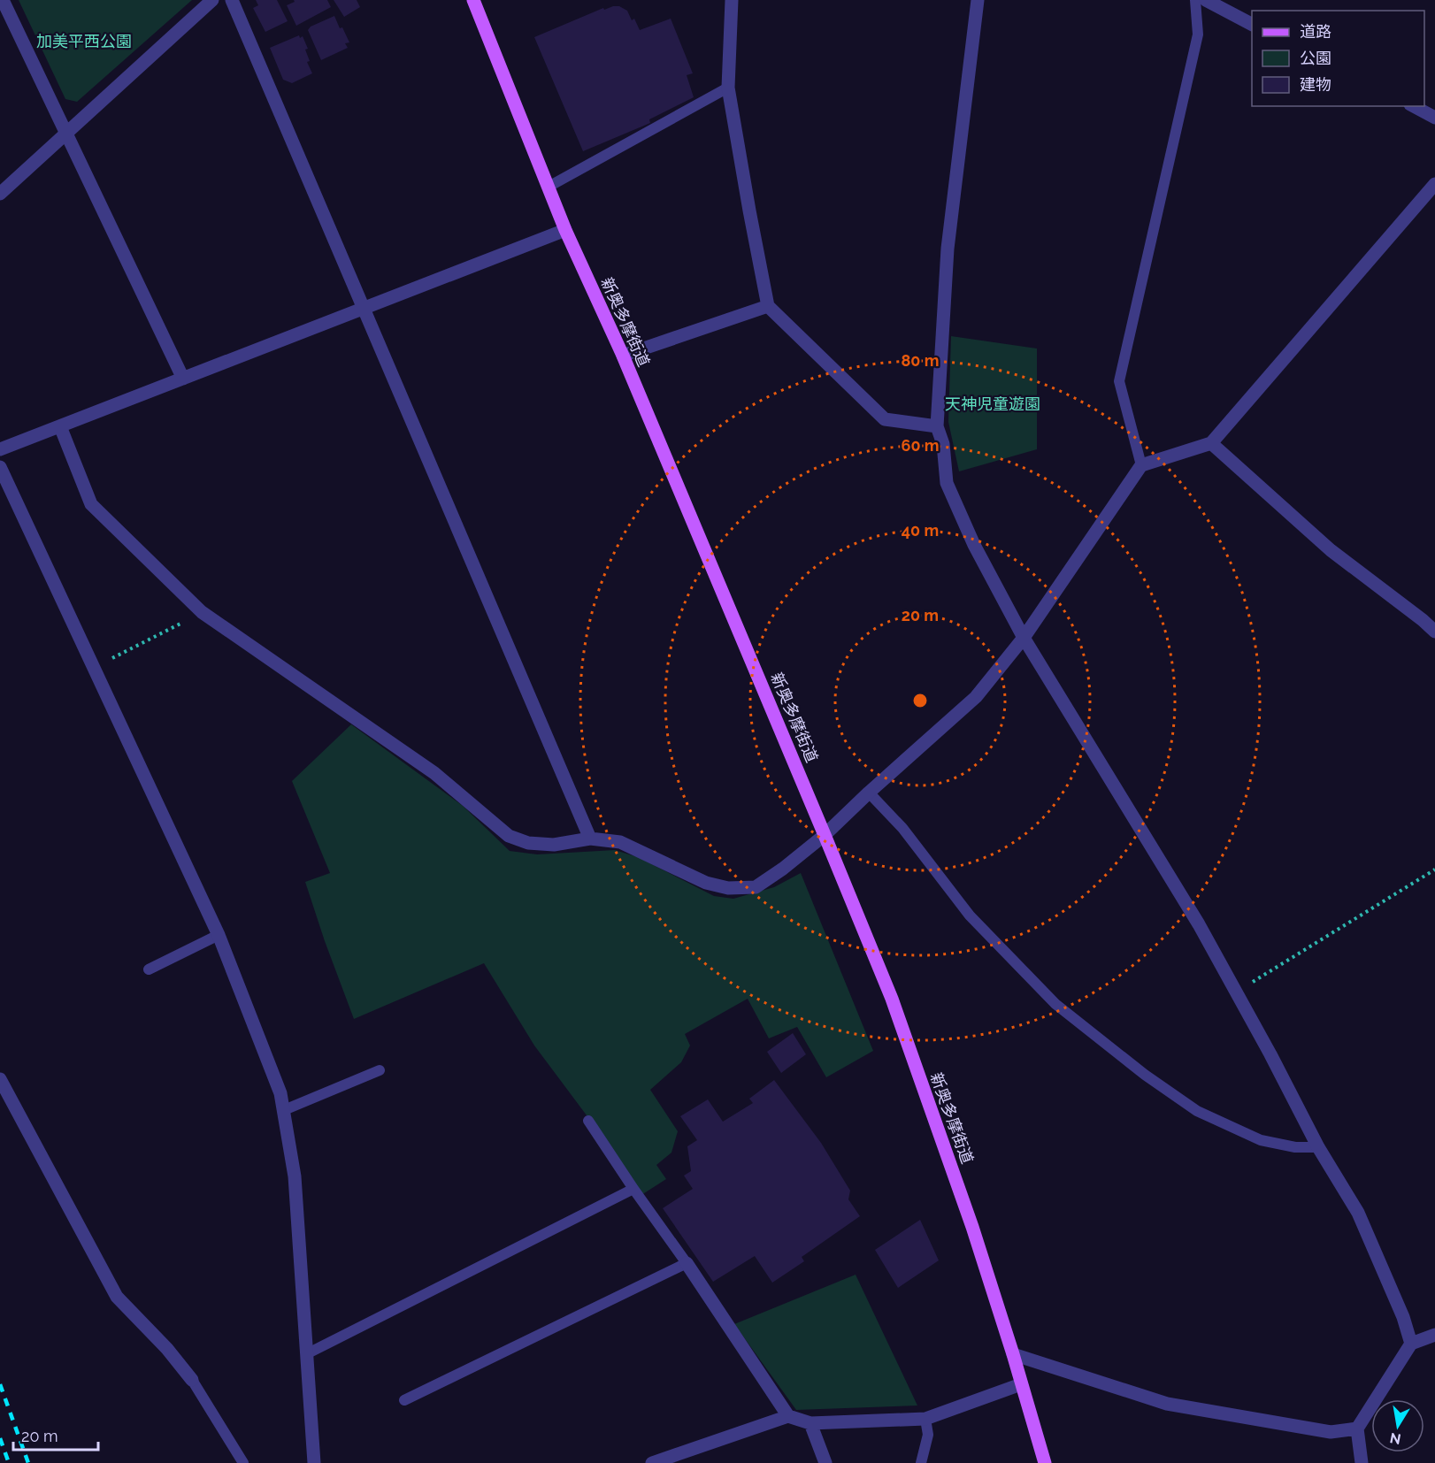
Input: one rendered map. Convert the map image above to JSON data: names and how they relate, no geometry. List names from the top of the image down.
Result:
{
  "streets": {
    "main road": ["新奥多摩街道"]
  },
  "parks": ["加美平西公園", "天神児童遊園"],
  "legend": ["道路", "公園", "建物"],
  "scale_bar": "20 m",
  "north": "bottom",
  "rings": [
    "80 m",
    "60 m",
    "40 m",
    "20 m"
  ]
}
